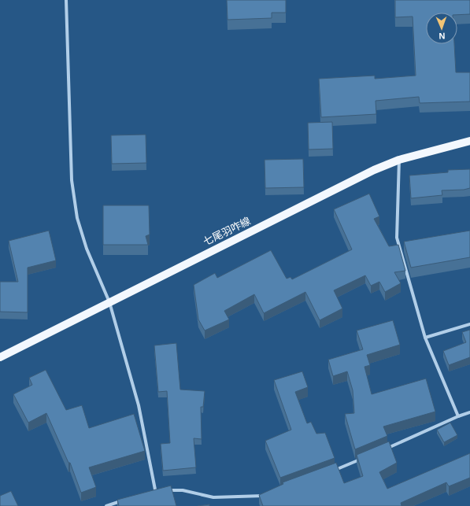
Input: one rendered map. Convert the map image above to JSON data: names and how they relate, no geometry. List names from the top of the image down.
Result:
{
  "streets": {
    "main road": ["七尾羽咋線"]
  },
  "north": "bottom"
}
